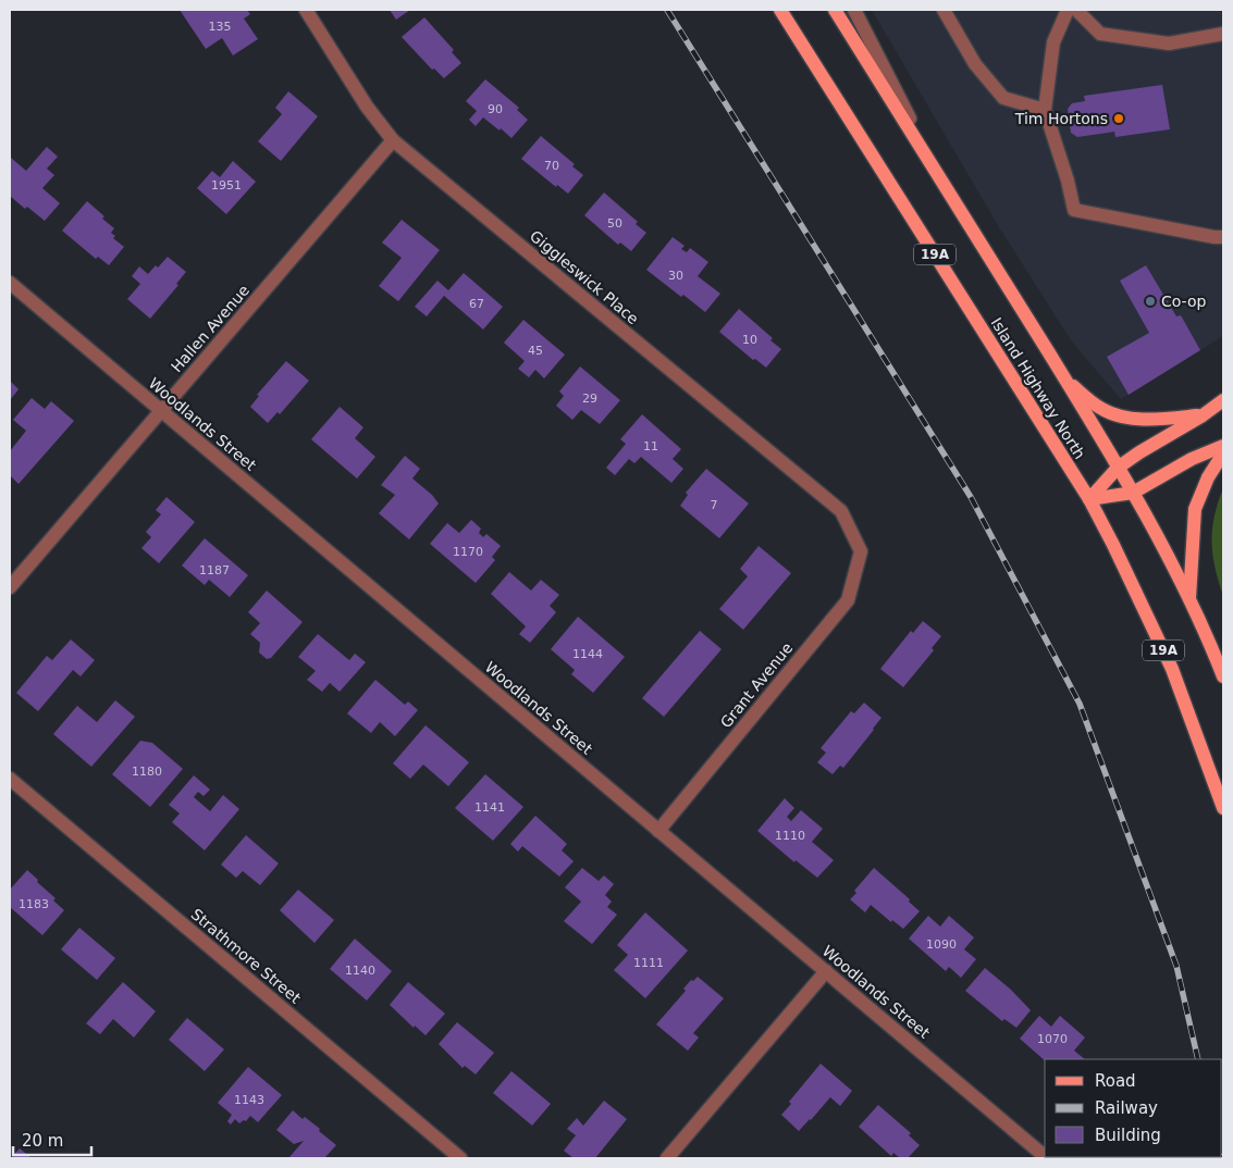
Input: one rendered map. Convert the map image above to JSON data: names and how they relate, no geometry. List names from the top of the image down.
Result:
{
  "streets": {
    "main road": ["19A", "Island Highway North"],
    "street": [
      "Giggleswick Place",
      "Hallen Avenue",
      "Woodlands Street",
      "Grant Avenue",
      "Strathmore Street"
    ]
  },
  "crossings": [
    ["Giggleswick Place", "Hallen Avenue"],
    ["Giggleswick Place", "Grant Avenue"],
    ["Hallen Avenue", "Woodlands Street"],
    ["Woodlands Street", "Grant Avenue"]
  ],
  "places": ["Tim Hortons", "Co-op"],
  "house_numbers": [
    "135",
    "90",
    "70",
    "1951",
    "50",
    "30",
    "67",
    "10",
    "45",
    "29",
    "11",
    "7",
    "1170",
    "1187",
    "1144",
    "1180",
    "1141",
    "1110",
    "1183",
    "1090",
    "1111",
    "1140",
    "1070",
    "1143"
  ],
  "legend": ["Road", "Railway", "Building"],
  "scale_bar": "20 m"
}
